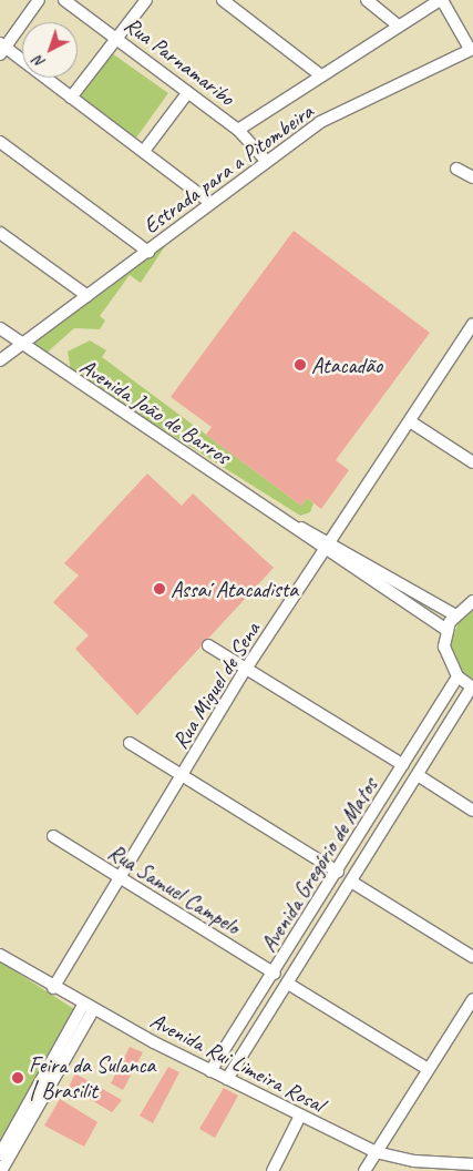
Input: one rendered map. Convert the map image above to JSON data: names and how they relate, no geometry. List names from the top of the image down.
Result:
{
  "streets": {
    "street": [
      "Rua Parnamaribo",
      "Estrada para a Pitombeira",
      "Avenida João de Barros",
      "Rua Miguel de Sena",
      "Avenida Gregório de Matos",
      "Rua Samuel Campelo",
      "Avenida Rui Limeira Rosal"
    ]
  },
  "crossings": [
    ["Rua Parnamaribo", "Estrada para a Pitombeira"],
    ["Estrada para a Pitombeira", "Avenida João de Barros"],
    ["Avenida João de Barros", "Rua Miguel de Sena"],
    ["Avenida João de Barros", "Avenida Gregório de Matos"],
    ["Rua Miguel de Sena", "Rua Samuel Campelo"],
    ["Rua Miguel de Sena", "Avenida Rui Limeira Rosal"],
    ["Avenida Gregório de Matos", "Rua Samuel Campelo"],
    ["Avenida Gregório de Matos", "Avenida Rui Limeira Rosal"]
  ],
  "places": ["Atacadão", "Assaí Atacadista", "Feira da Sulanca | Brasilit"],
  "north": "bottom left"
}
